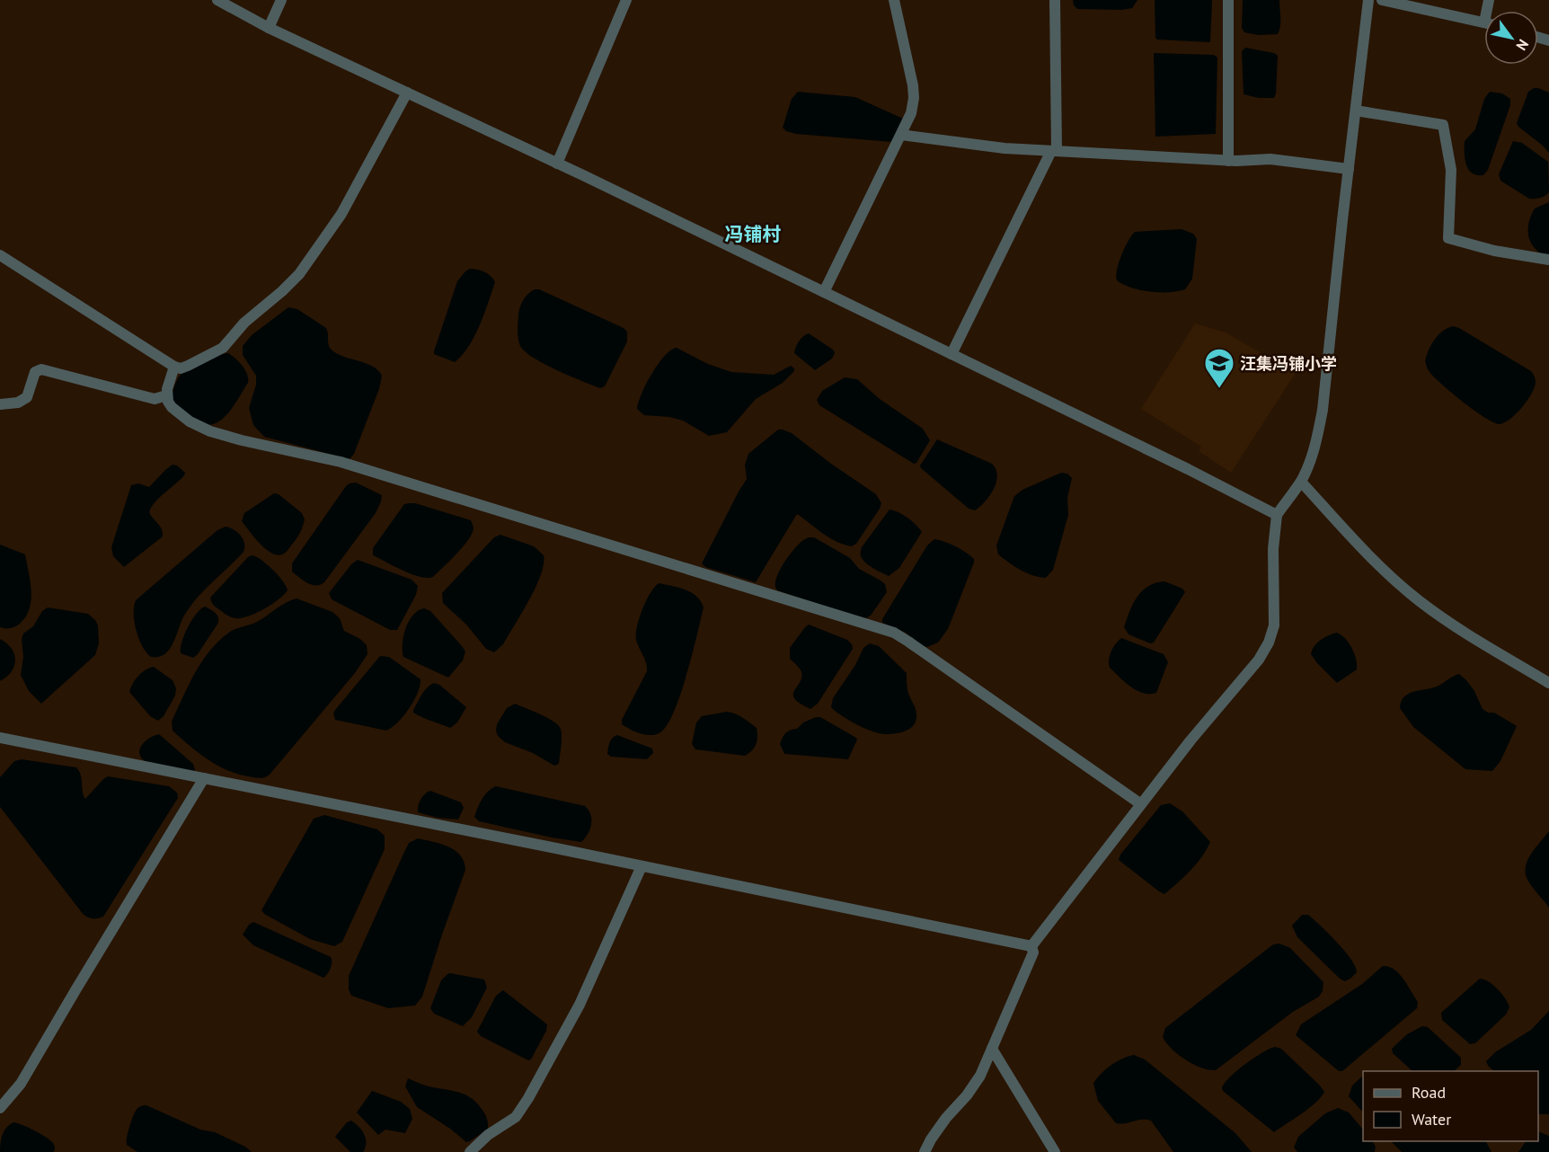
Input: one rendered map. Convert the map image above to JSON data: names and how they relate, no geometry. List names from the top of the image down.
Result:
{
  "districts": ["冯铺村"],
  "places": {
    "school or university": ["汪集冯铺小学"]
  },
  "legend": ["Road", "Water"],
  "north": "bottom right"
}
